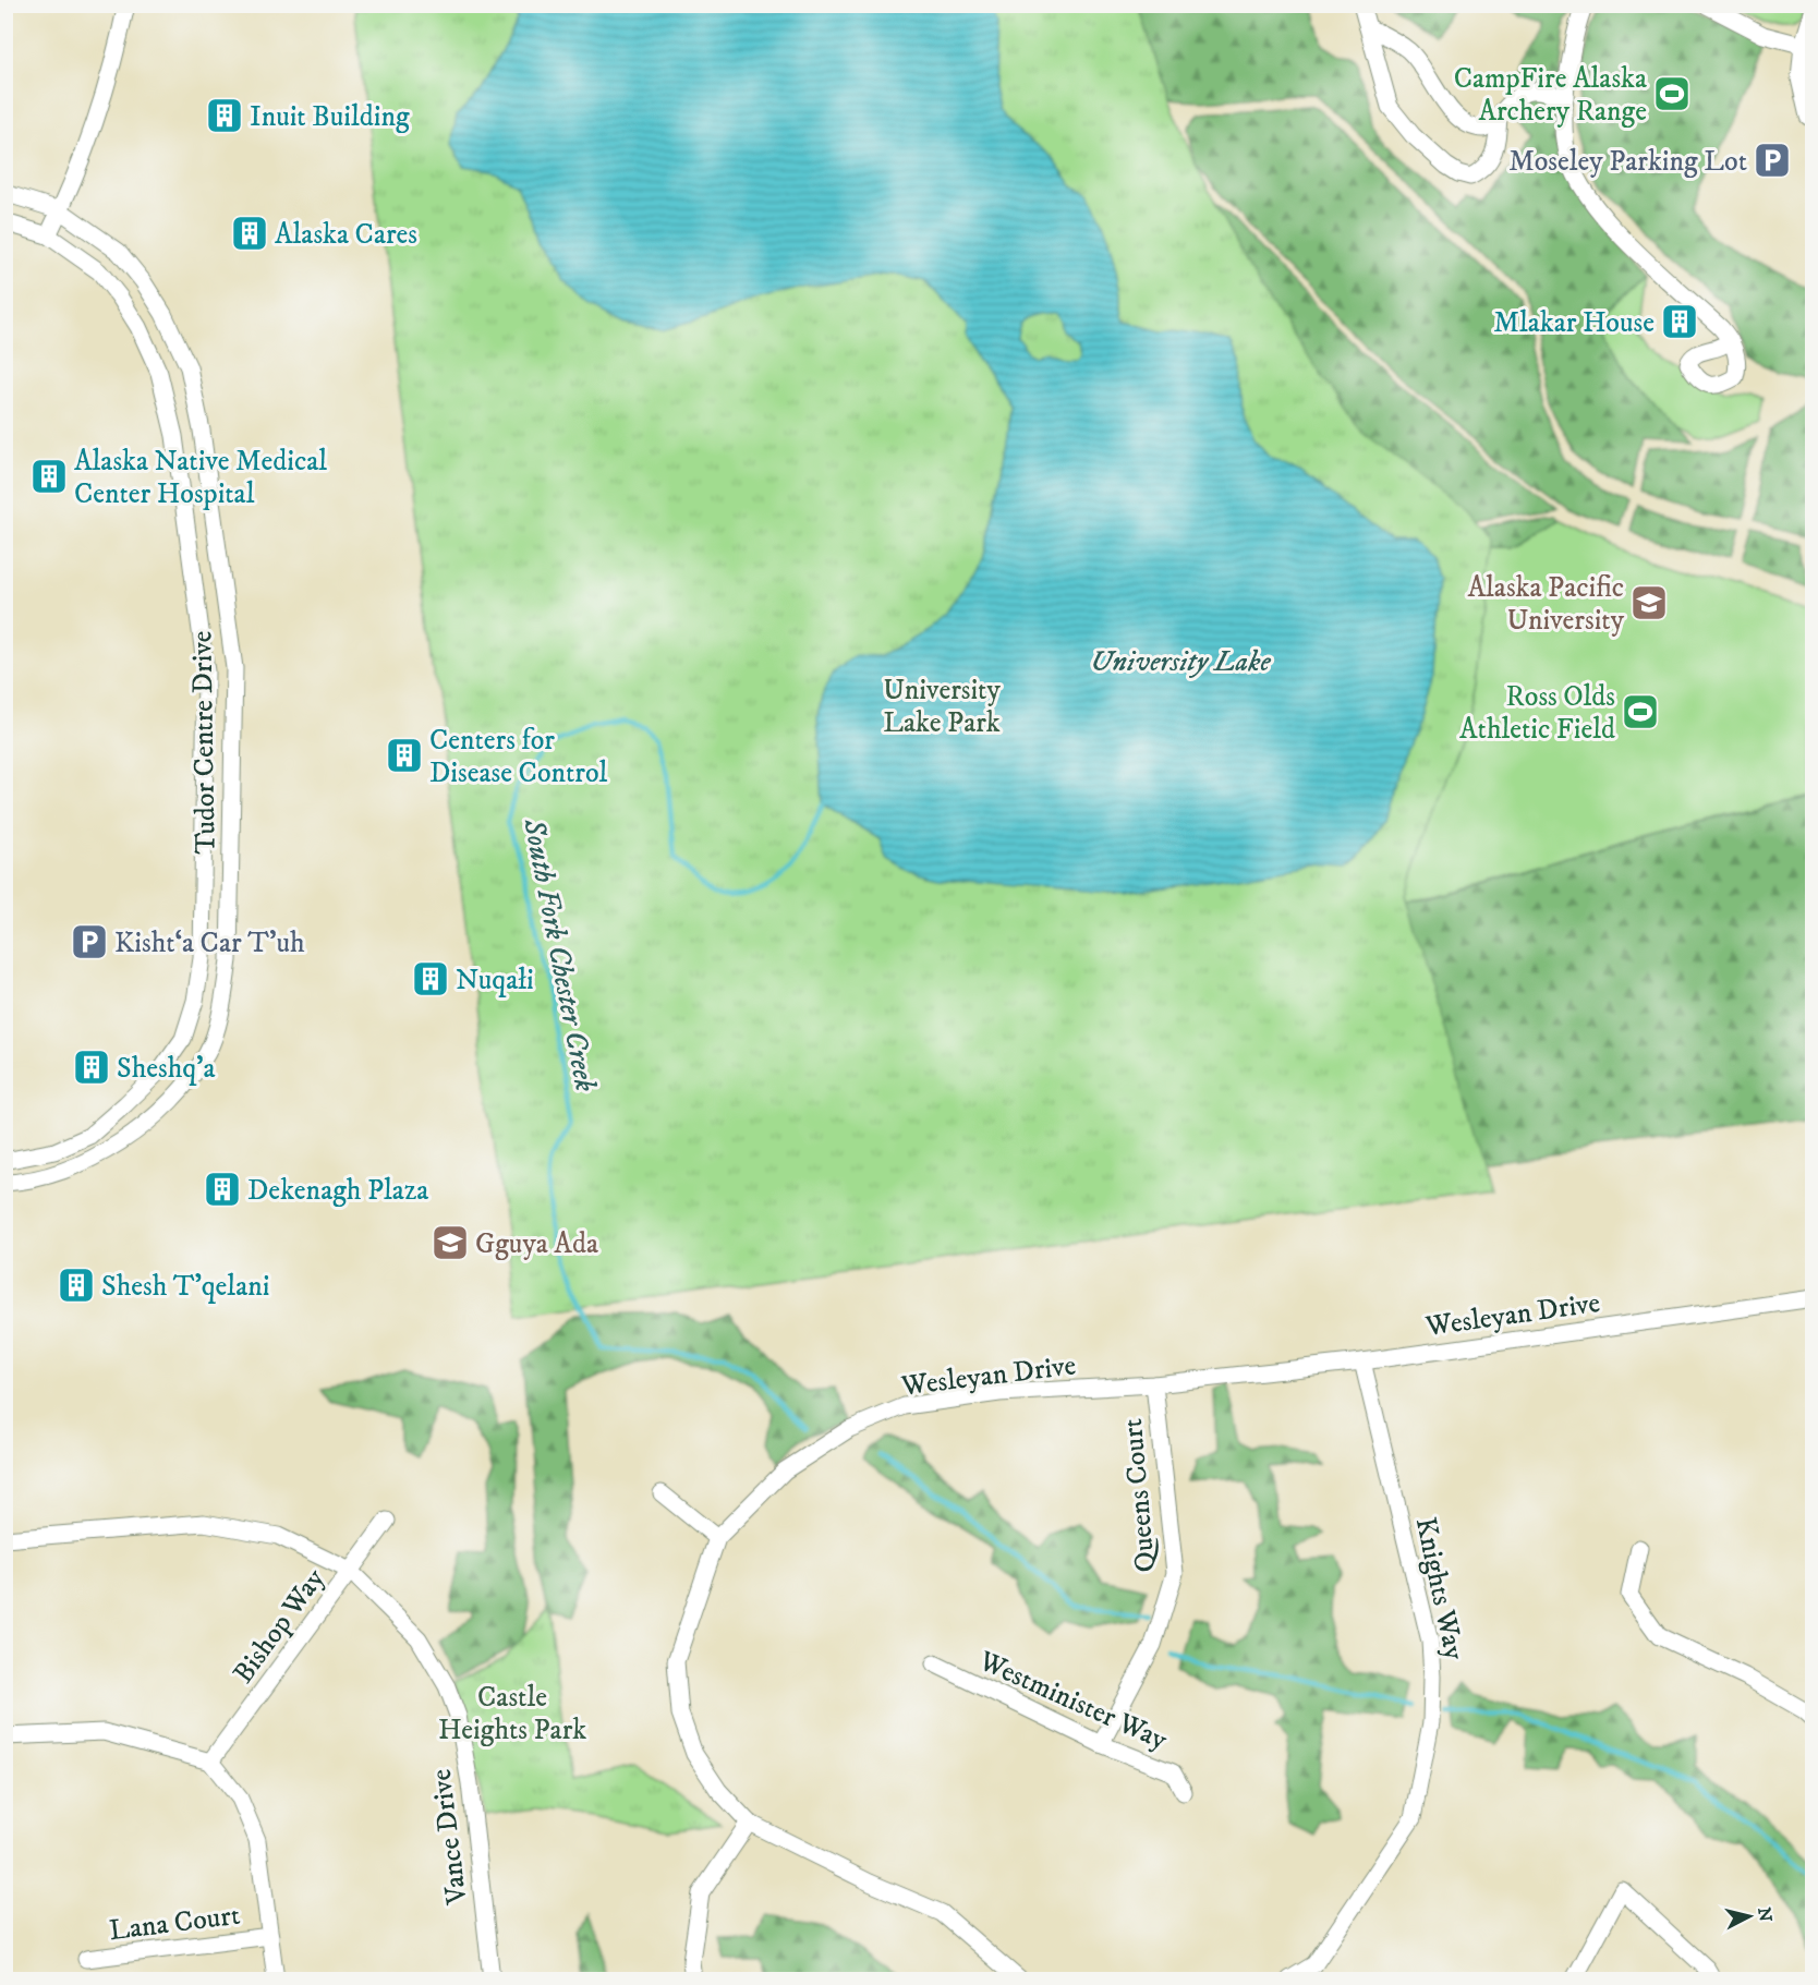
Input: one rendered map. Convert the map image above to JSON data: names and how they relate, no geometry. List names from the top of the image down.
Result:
{
  "streets": {
    "street": [
      "Tudor Centre Drive",
      "Wesleyan Drive",
      "Queens Court",
      "Knights Way",
      "Bishop Way",
      "Westminister Way",
      "Vance Drive",
      "Lana Court"
    ]
  },
  "crossings": [
    ["Wesleyan Drive", "Queens Court"],
    ["Wesleyan Drive", "Knights Way"],
    ["Queens Court", "Westminister Way"],
    ["Bishop Way", "Vance Drive"]
  ],
  "water": ["University Lake", "South Fork Chester Creek"],
  "parks": ["University Lake Park", "Castle Heights Park"],
  "places": {
    "sports": ["CampFire Alaska Archery Range", "Ross Olds Athletic Field"],
    "building": [
      "Inuit Building",
      "Alaska Cares",
      "Mlakar House",
      "Alaska Native Medical Center Hospital",
      "Centers for Disease Control",
      "Nuqałi",
      "Sheshq’a",
      "Dekenagh Plaza",
      "Shesh T’qelani"
    ],
    "parking": ["Moseley Parking Lot", "Kisht‘a Car T’uh"],
    "school or university": ["Alaska Pacific University", "Gguya Ada"]
  },
  "north": "right"
}
